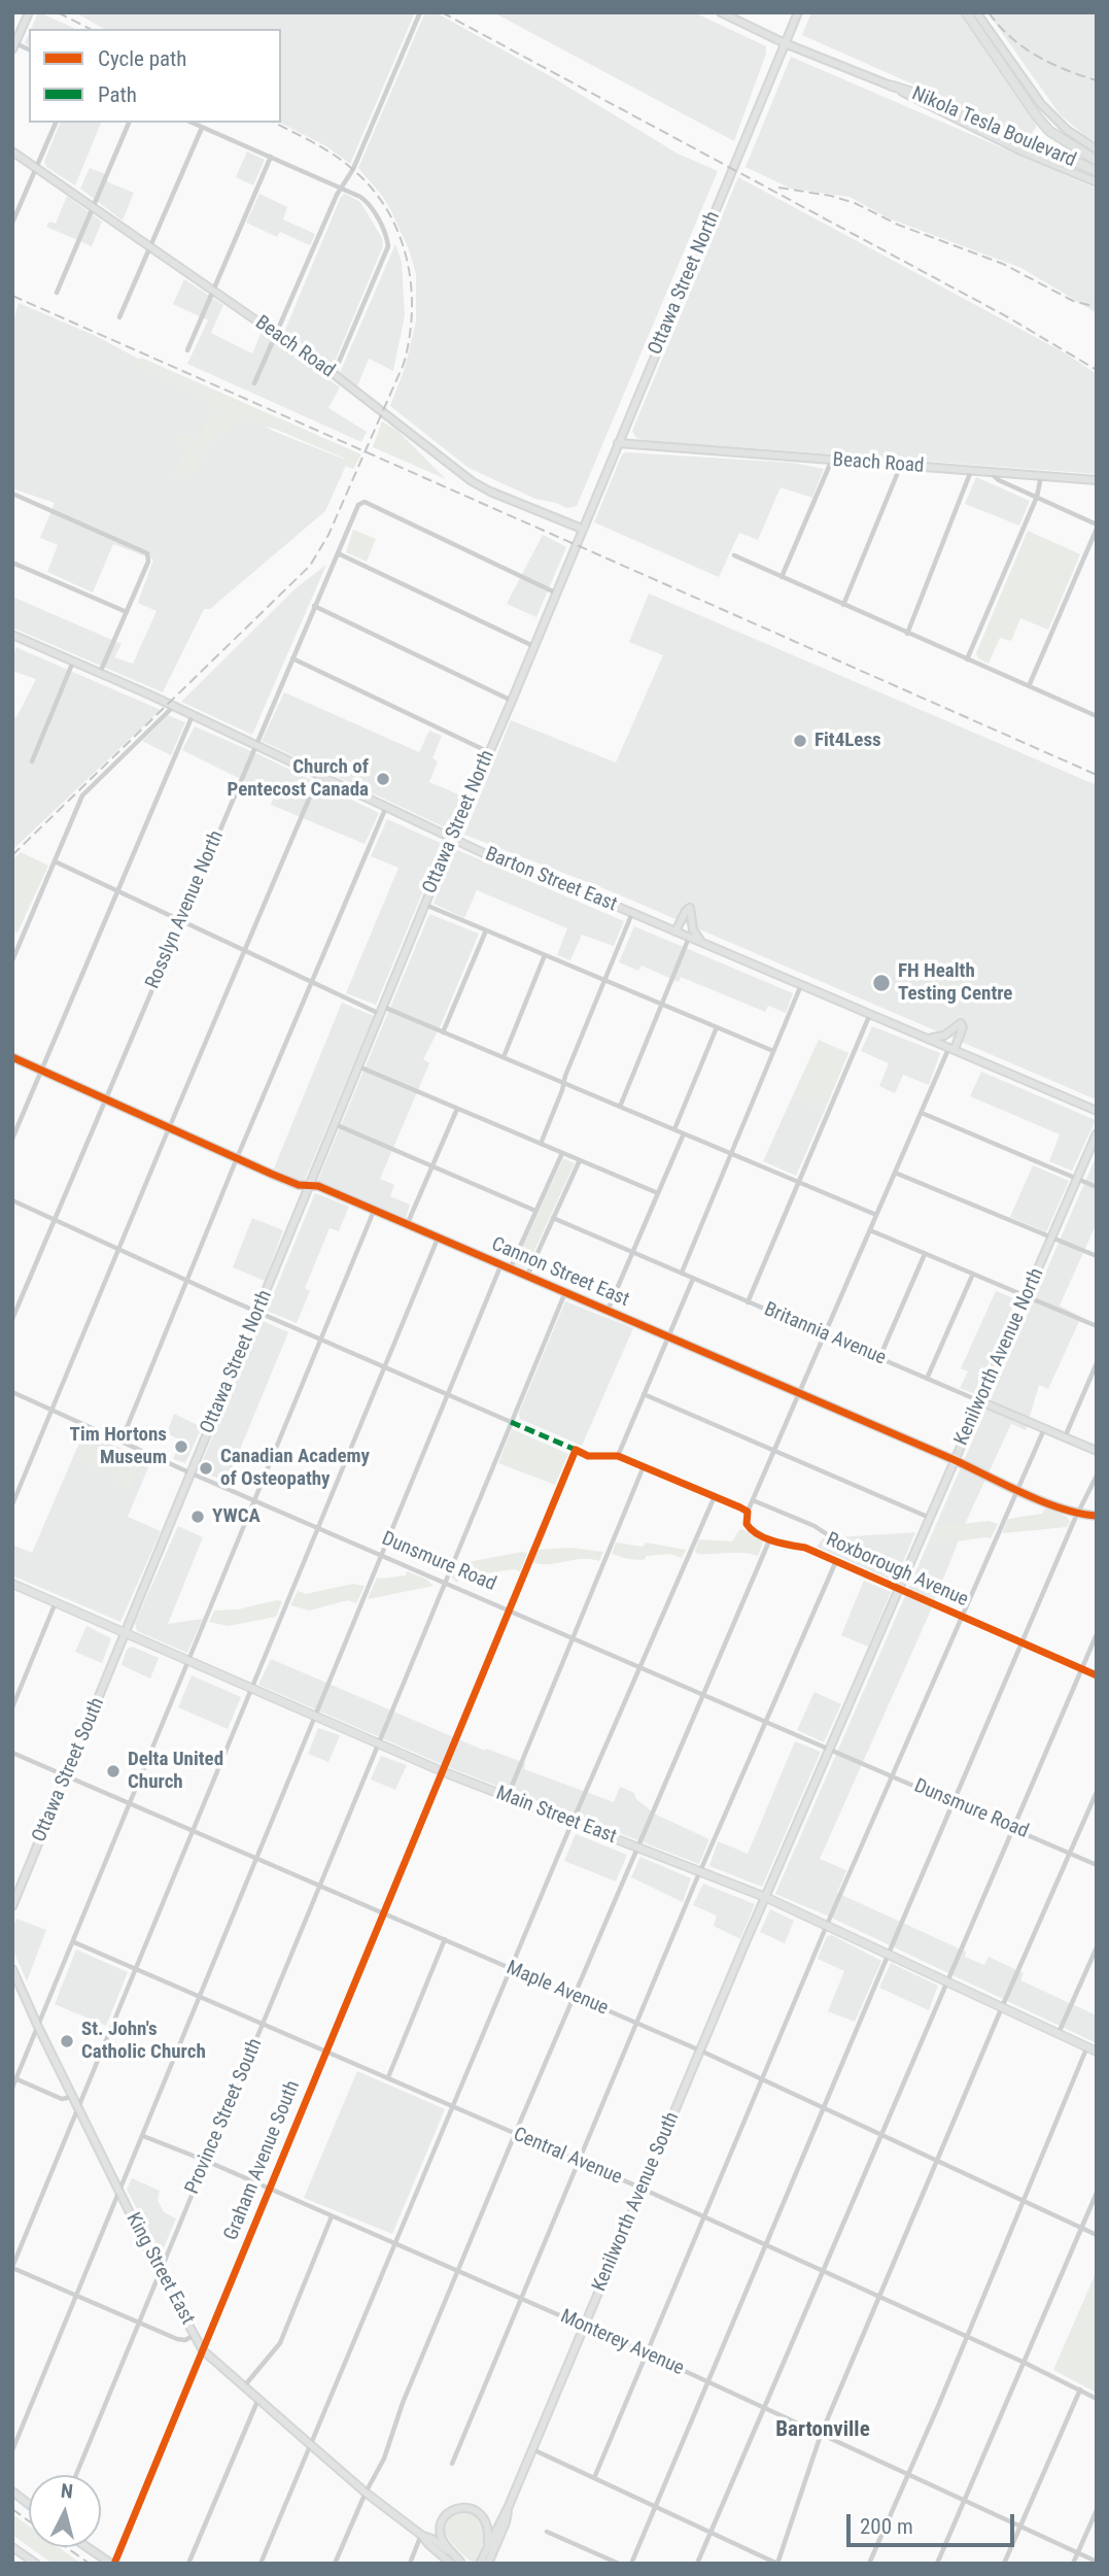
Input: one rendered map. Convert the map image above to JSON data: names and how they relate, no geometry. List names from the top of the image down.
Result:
{
  "streets": {
    "highway": ["Nikola Tesla Boulevard"],
    "main road": [
      "Ottawa Street North",
      "Beach Road",
      "Barton Street East",
      "Cannon Street East",
      "Britannia Avenue",
      "Kenilworth Avenue North",
      "Ottawa Street South",
      "Main Street East",
      "Kenilworth Avenue South",
      "King Street East"
    ],
    "street": [
      "Rosslyn Avenue North",
      "Dunsmure Road",
      "Roxborough Avenue",
      "Maple Avenue",
      "Province Street South",
      "Central Avenue",
      "Graham Avenue South",
      "Monterey Avenue"
    ]
  },
  "crossings": [
    ["Ottawa Street North", "Beach Road"],
    ["Ottawa Street North", "Barton Street East"],
    ["Ottawa Street North", "Rosslyn Avenue North"],
    ["Ottawa Street North", "Cannon Street East"],
    ["Ottawa Street North", "Dunsmure Road"],
    ["Ottawa Street North", "Ottawa Street South"],
    ["Ottawa Street North", "Main Street East"],
    ["Barton Street East", "Rosslyn Avenue North"],
    ["Rosslyn Avenue North", "Cannon Street East"],
    ["Cannon Street East", "Kenilworth Avenue North"],
    ["Cannon Street East", "Province Street South"],
    ["Britannia Avenue", "Kenilworth Avenue North"],
    ["Kenilworth Avenue North", "Dunsmure Road"],
    ["Kenilworth Avenue North", "Roxborough Avenue"],
    ["Kenilworth Avenue North", "Main Street East"],
    ["Kenilworth Avenue North", "Kenilworth Avenue South"],
    ["Dunsmure Road", "Province Street South"],
    ["Dunsmure Road", "Graham Avenue South"],
    ["Roxborough Avenue", "Graham Avenue South"],
    ["Ottawa Street South", "Main Street East"],
    ["Ottawa Street South", "Maple Avenue"],
    ["Main Street East", "Province Street South"],
    ["Main Street East", "Graham Avenue South"],
    ["Main Street East", "Kenilworth Avenue South"],
    ["Maple Avenue", "Province Street South"],
    ["Maple Avenue", "Graham Avenue South"],
    ["Maple Avenue", "Kenilworth Avenue South"],
    ["Province Street South", "Central Avenue"],
    ["Province Street South", "King Street East"],
    ["Province Street South", "Monterey Avenue"],
    ["Central Avenue", "Graham Avenue South"],
    ["Central Avenue", "Kenilworth Avenue South"],
    ["Graham Avenue South", "King Street East"],
    ["Graham Avenue South", "Monterey Avenue"],
    ["Kenilworth Avenue South", "Monterey Avenue"]
  ],
  "districts": ["Bartonville"],
  "places": [
    "Fit4Less",
    "Church of Pentecost Canada",
    "FH Health Testing Centre",
    "Tim Hortons Museum",
    "Canadian Academy of Osteopathy",
    "YWCA",
    "Delta United Church",
    "St. John's Catholic Church"
  ],
  "legend": ["Cycle path", "Path"],
  "scale_bar": "200 m",
  "north": "top"
}
